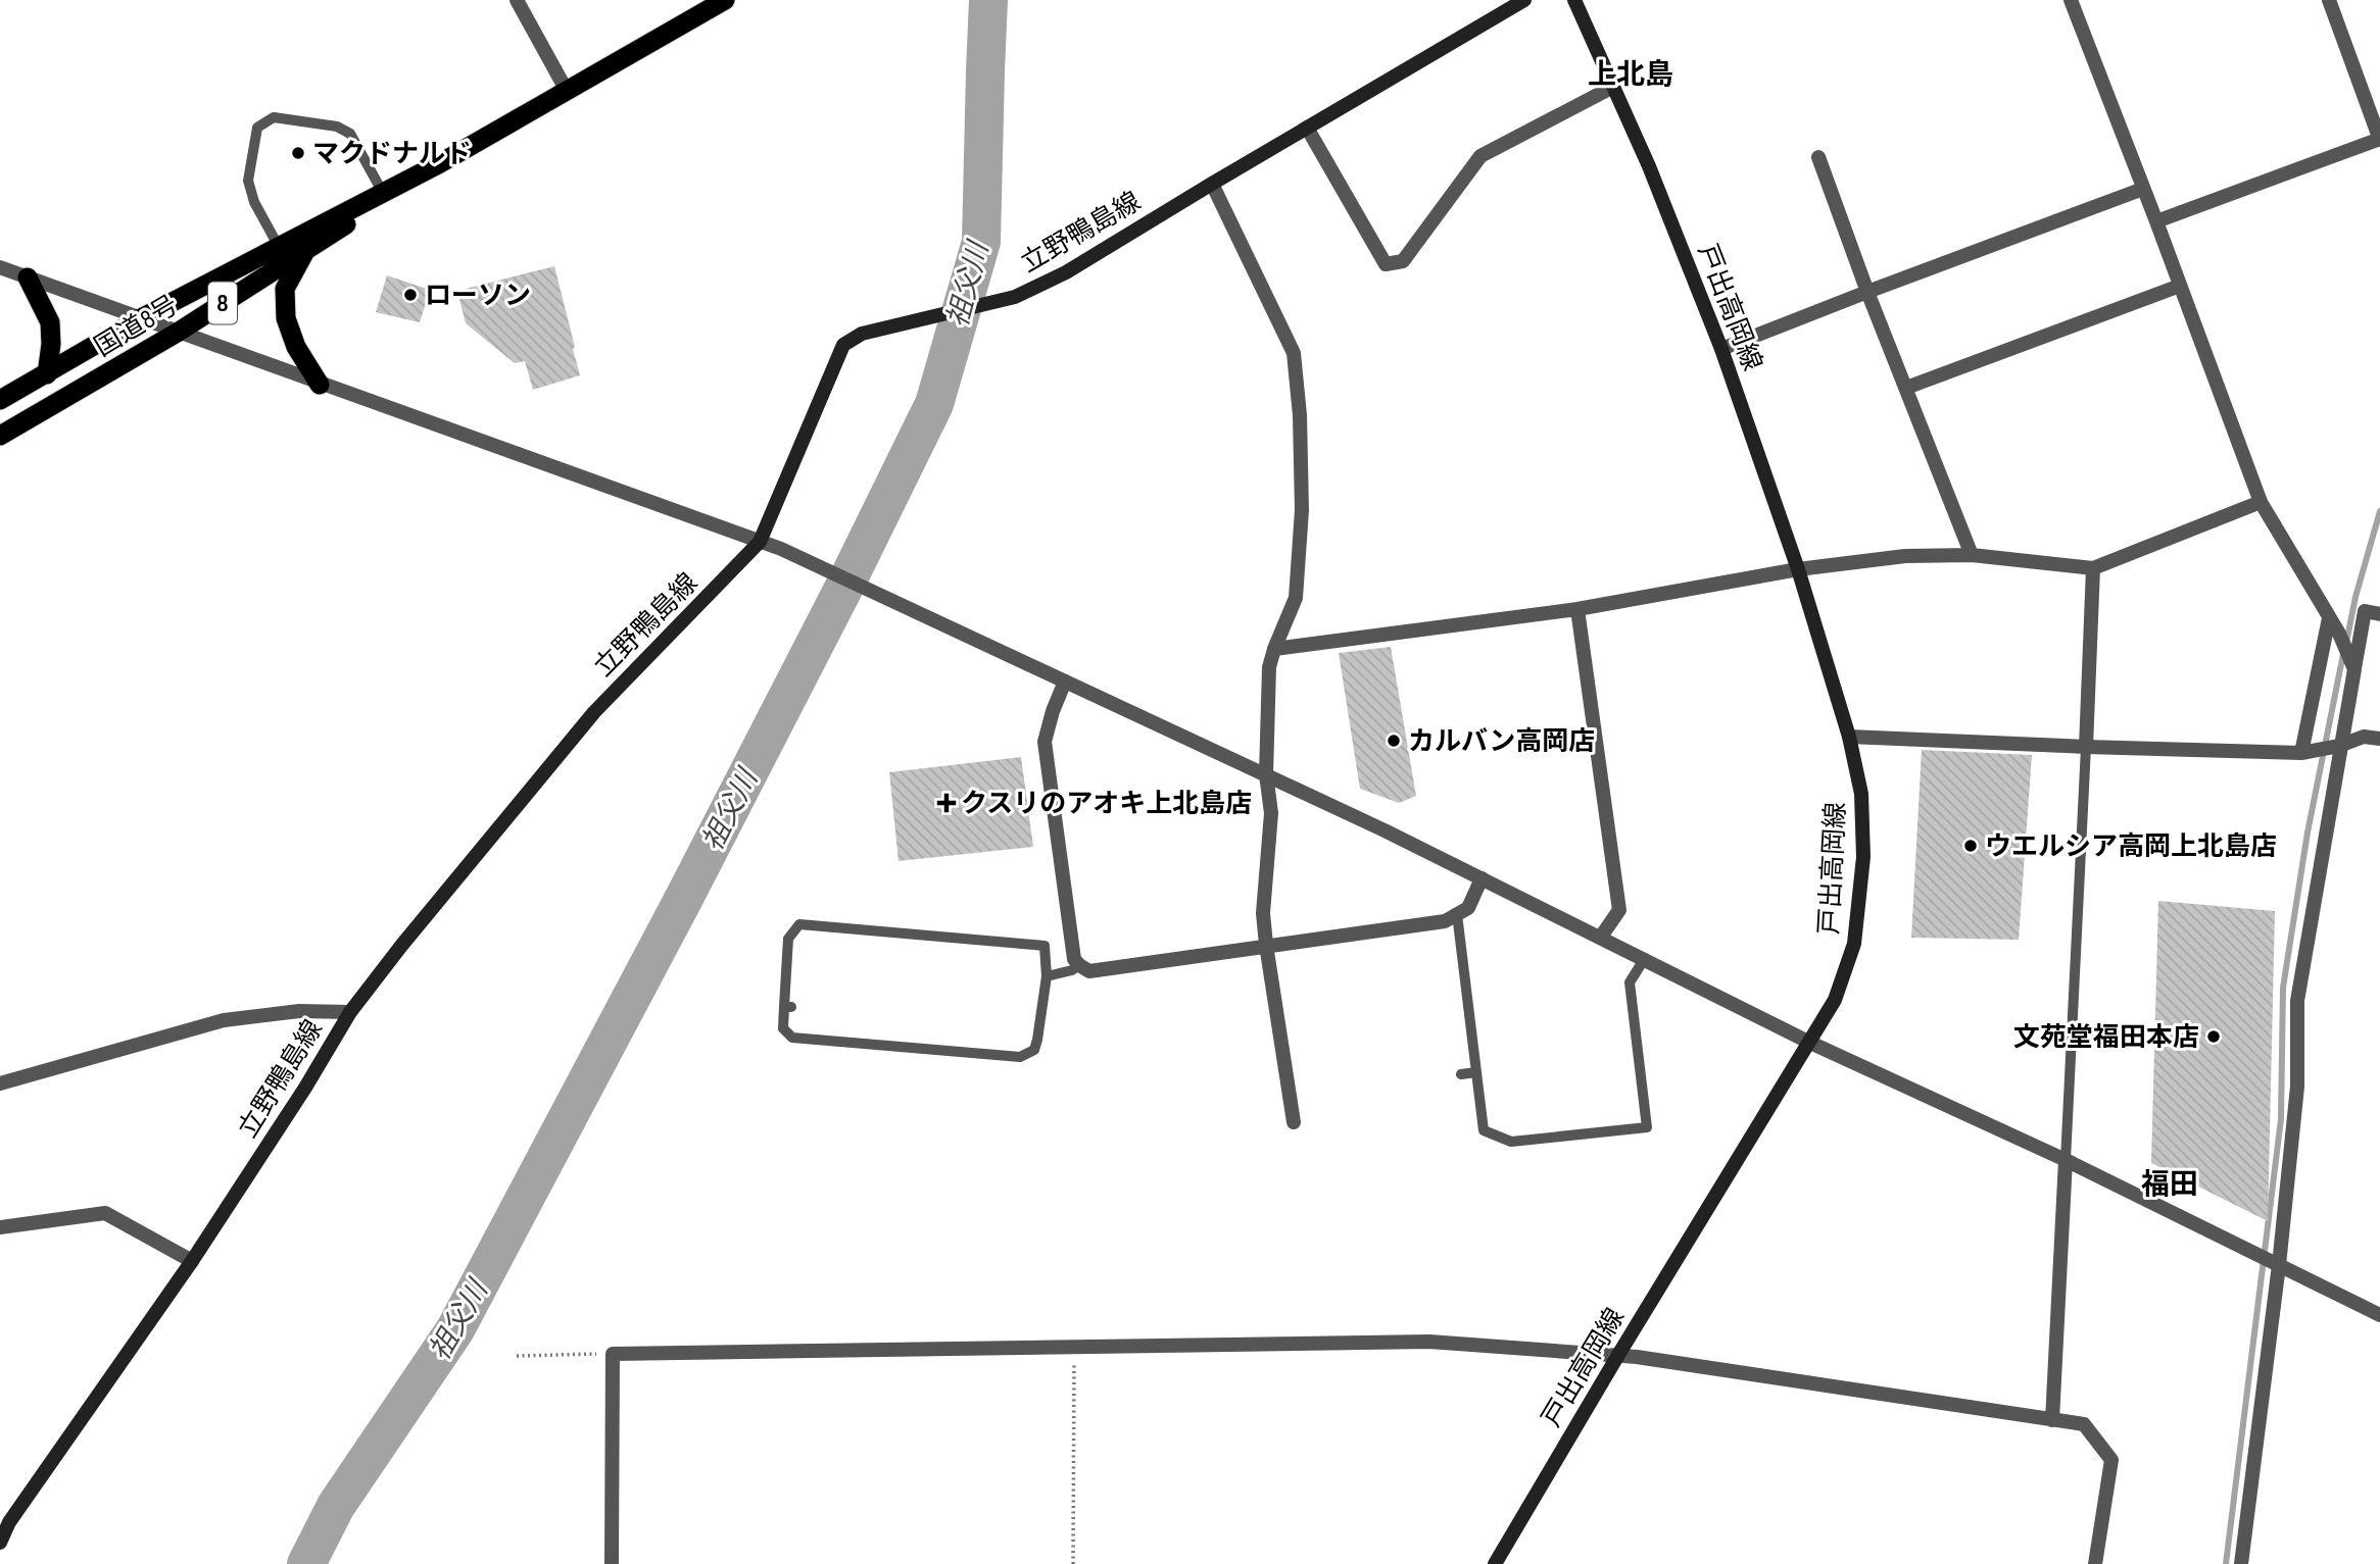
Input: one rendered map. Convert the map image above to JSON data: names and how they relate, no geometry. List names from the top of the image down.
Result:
{
  "streets": {
    "highway": ["8", "国道8号"],
    "main road": ["立野鴨島線", "戸出高岡線"]
  },
  "districts": ["上北島", "福田"],
  "water": ["祖父川"],
  "places": {
    "other": [
      "マクドナルド",
      "ローソン",
      "カルバン高岡店",
      "ウエルシア高岡上北島店",
      "文苑堂福田本店"
    ],
    "health": ["クスリのアオキ上北島店"]
  }
}
